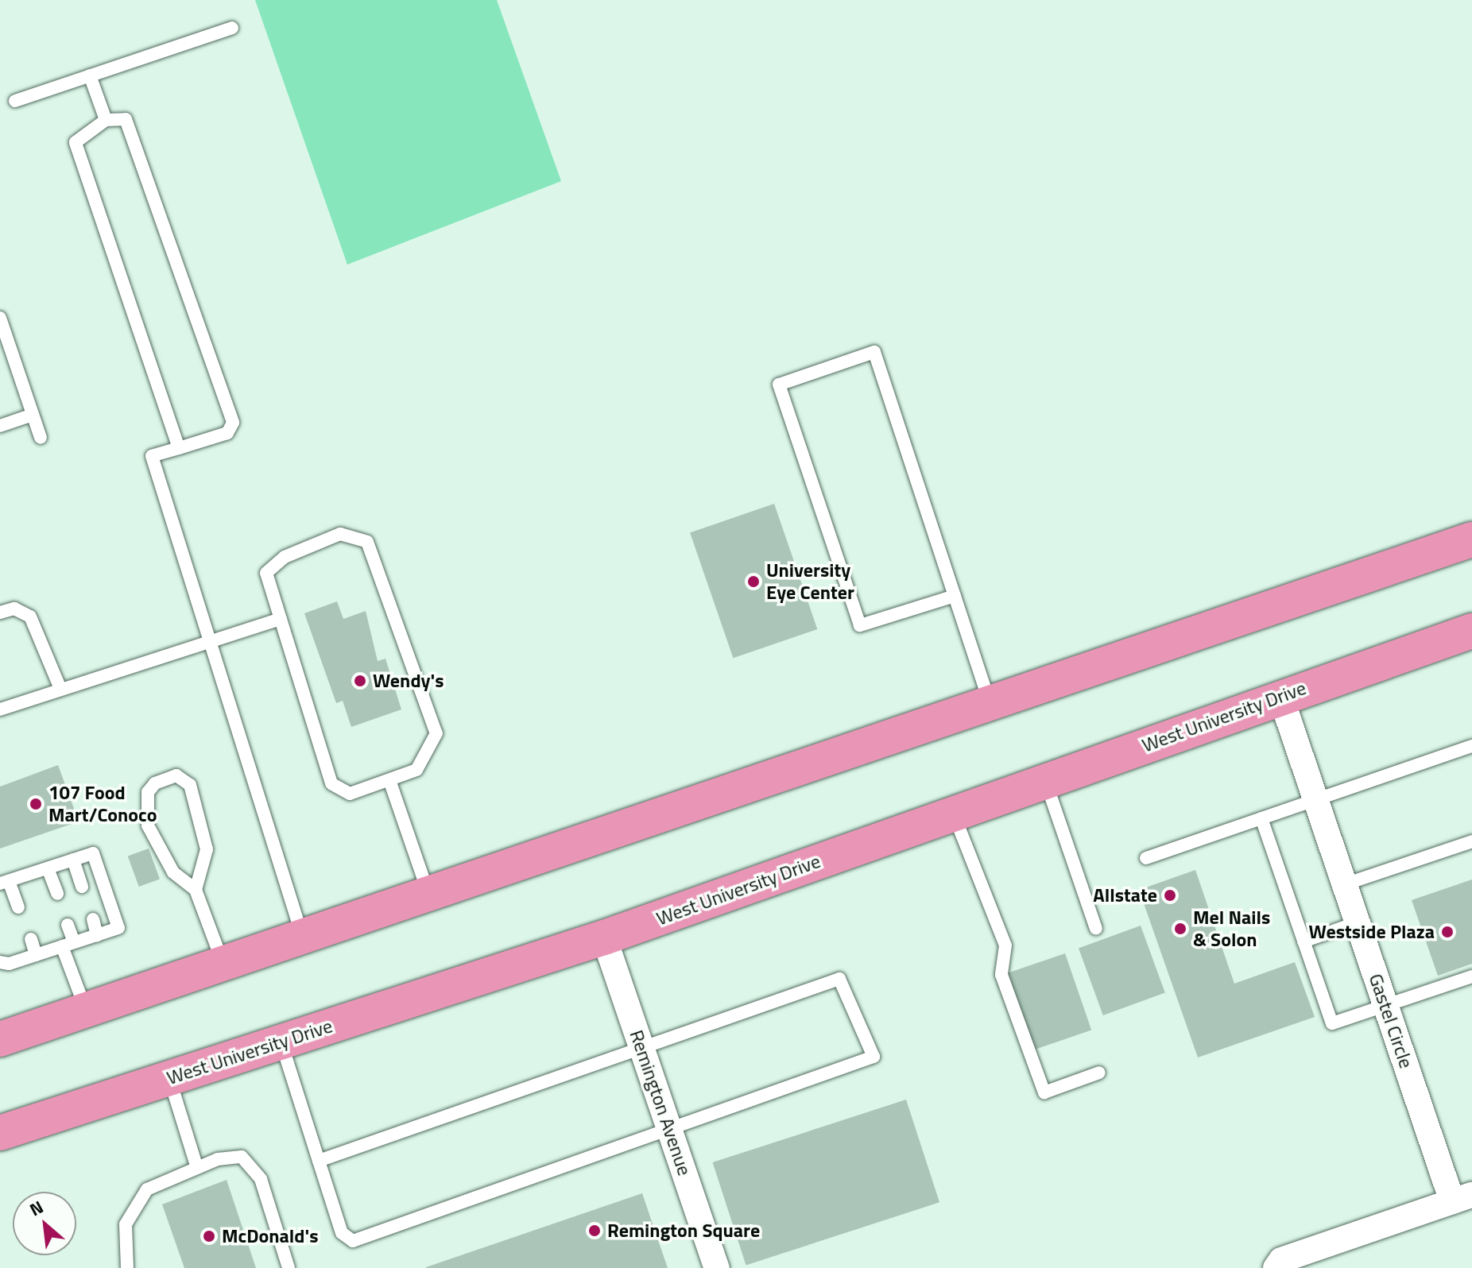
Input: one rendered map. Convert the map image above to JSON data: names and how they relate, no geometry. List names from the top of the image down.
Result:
{
  "streets": {
    "main road": ["West University Drive"],
    "street": ["Gastel Circle", "Remington Avenue"]
  },
  "crossings": [
    ["West University Drive", "Gastel Circle"],
    ["West University Drive", "Remington Avenue"]
  ],
  "places": [
    "University Eye Center",
    "Wendy's",
    "107 Food Mart/Conoco",
    "Allstate",
    "Mel Nails & Solon",
    "Westside Plaza",
    "Remington Square",
    "McDonald's"
  ],
  "north": "top left"
}
